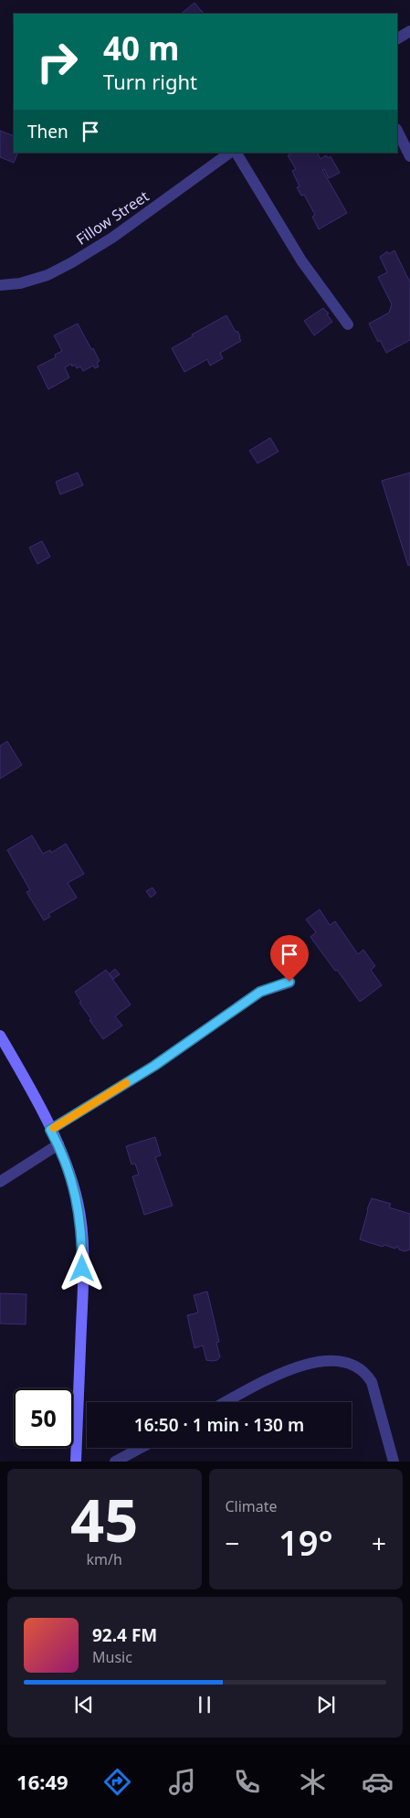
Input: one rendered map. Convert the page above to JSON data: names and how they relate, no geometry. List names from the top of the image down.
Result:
{
  "streets": {
    "street": ["Fillow Street"]
  },
  "page": {
    "turn": ["40 m", "Turn right"],
    "then": "Then",
    "limit": "50",
    "trip": "16:50 · 1 min · 130 m",
    "tile": [
      ["45", "km/h"],
      "Climate"
    ],
    "heat": ["−", "19°", "+"],
    "song": ["92.4 FM", "Music"],
    "tabs": "16:49"
  }
}
